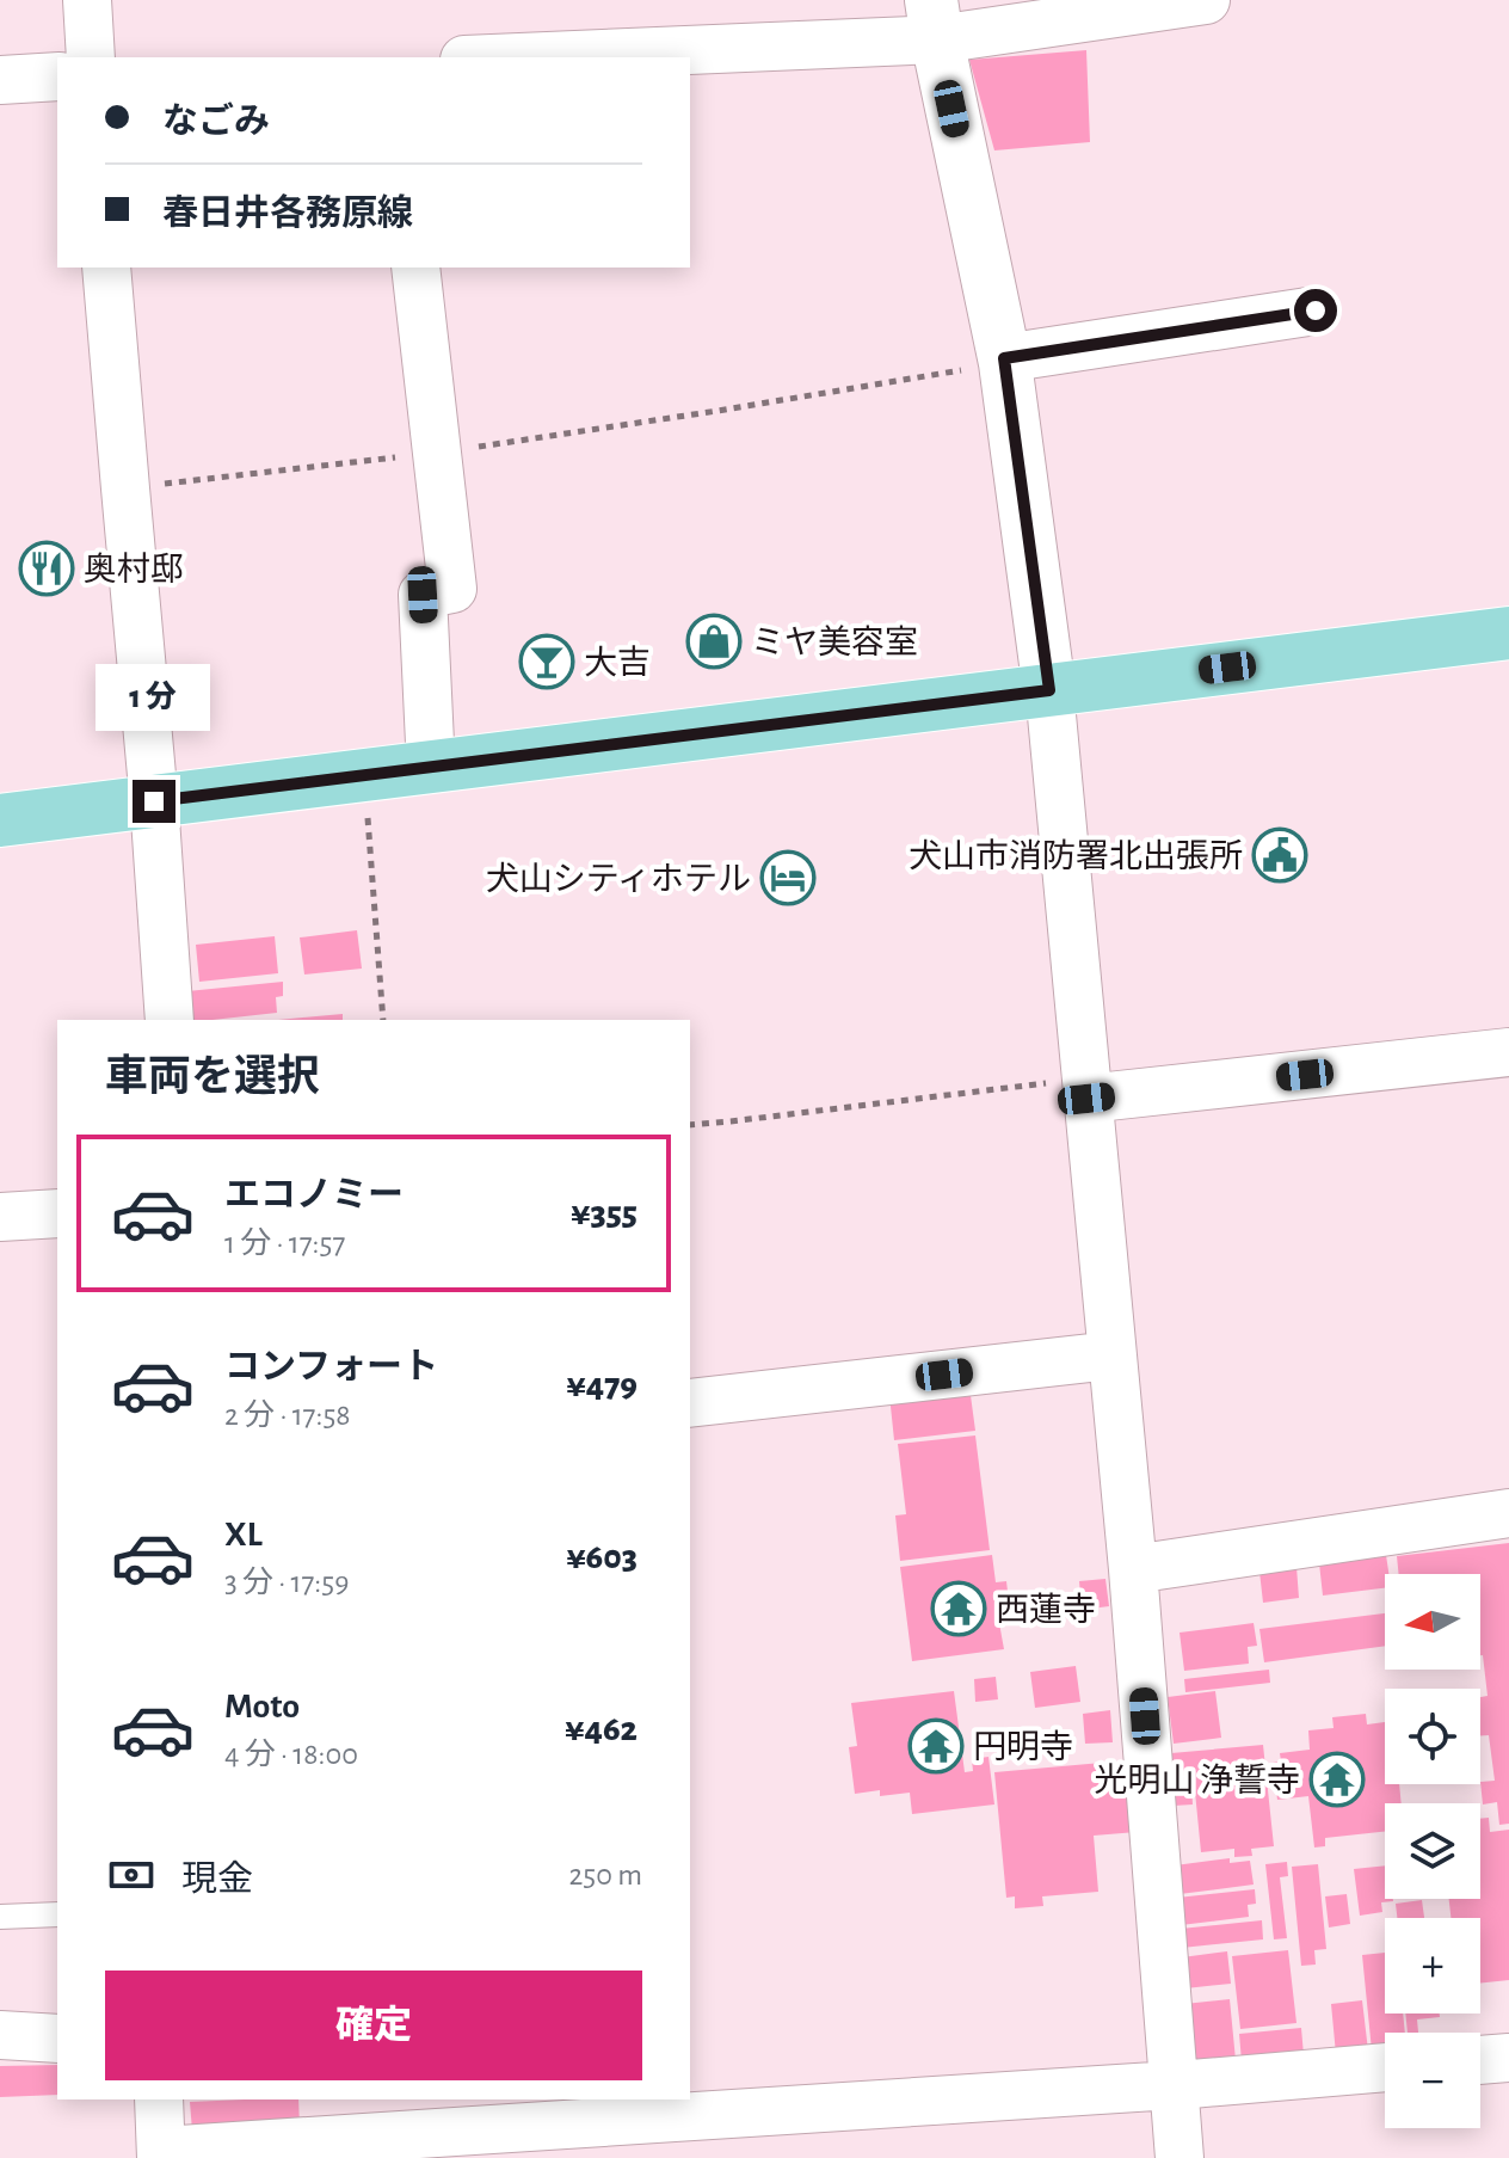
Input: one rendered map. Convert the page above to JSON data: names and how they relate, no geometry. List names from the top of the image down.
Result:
{
  "places": {
    "restaurant": ["奥村邸"],
    "shop": ["ミヤ美容室"],
    "bar": ["大吉"],
    "public building": ["犬山市消防署北出張所"],
    "hotel": ["犬山シティホテル"],
    "temple": ["西蓮寺", "円明寺", "光明山 浄誓寺"]
  },
  "north": "left",
  "page": {
    "banner": ["なごみ", "春日井各務原線"],
    "bubble": "1 分",
    "heading": "車両を選択",
    "list": [
      {
        "name": "エコノミー",
        "note": "1 分 · 17:57",
        "value": "¥355"
      },
      {
        "name": "コンフォート",
        "note": "2 分 · 17:58",
        "value": "¥479"
      },
      {
        "name": "XL",
        "note": "3 分 · 17:59",
        "value": "¥603"
      },
      {
        "name": "Moto",
        "note": "4 分 · 18:00",
        "value": "¥462"
      }
    ],
    "map_buttons": ["+", "−"],
    "pay": ["現金", "250 m"],
    "buttons": "確定"
  }
}
